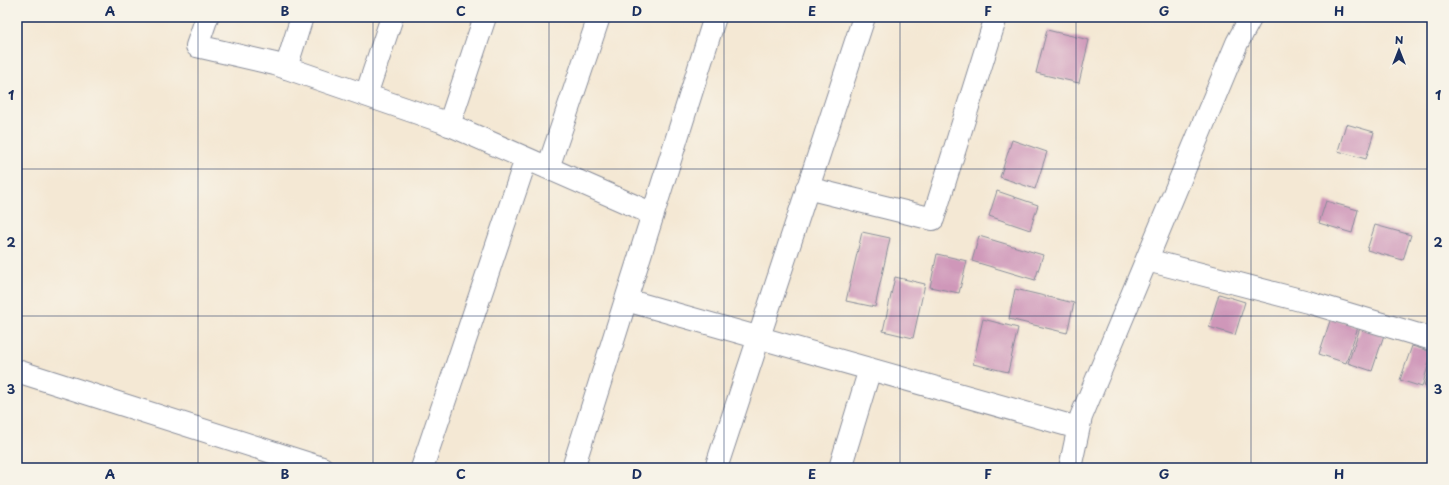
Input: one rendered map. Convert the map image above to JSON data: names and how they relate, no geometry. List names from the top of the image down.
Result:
{
  "north": "top",
  "grid": {
    "columns": [
      "A",
      "B",
      "C",
      "D",
      "E",
      "F",
      "G",
      "H"
    ],
    "rows": ["1", "2", "3"]
  }
}
